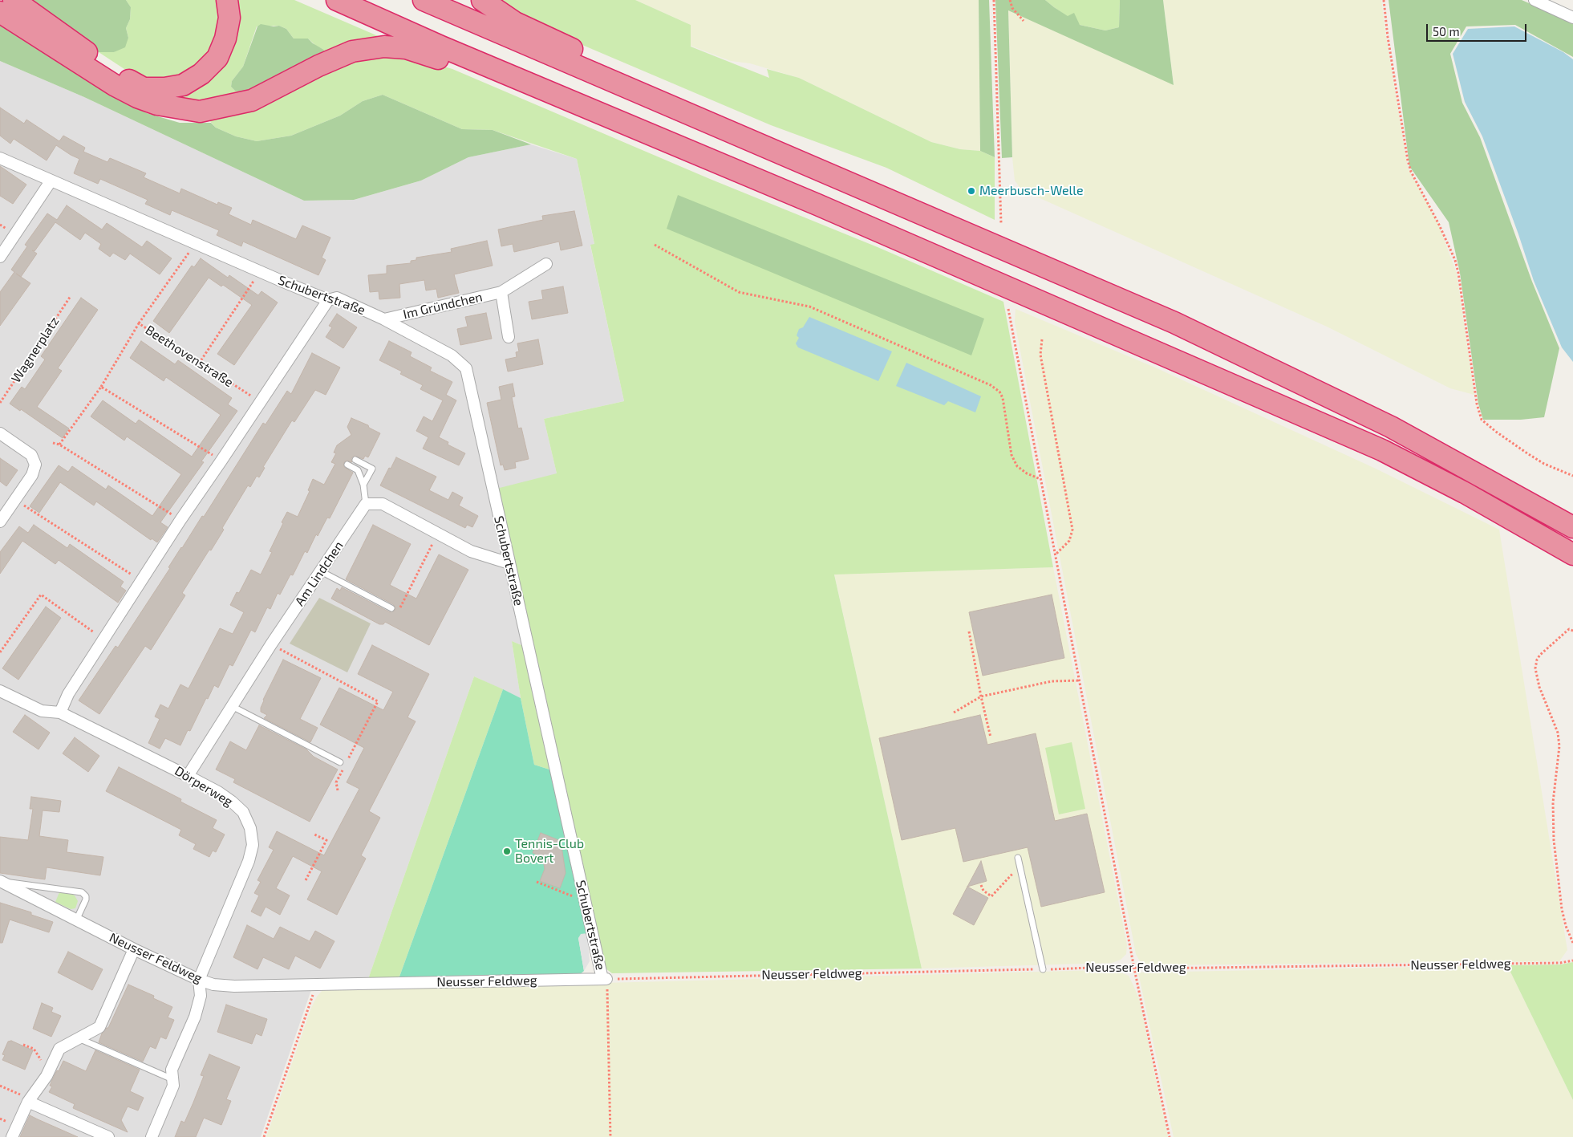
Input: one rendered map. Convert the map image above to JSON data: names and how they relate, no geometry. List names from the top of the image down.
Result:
{
  "streets": {
    "street": [
      "Schubertstraße",
      "Im Gründchen",
      "Am Lindchen",
      "Dörperweg",
      "Neusser Feldweg"
    ],
    "path": ["Wagnerplatz", "Beethovenstraße"]
  },
  "crossings": [
    ["Schubertstraße", "Im Gründchen"],
    ["Schubertstraße", "Neusser Feldweg"],
    ["Am Lindchen", "Dörperweg"],
    ["Dörperweg", "Neusser Feldweg"]
  ],
  "places": ["Meerbusch-Welle", "Tennis-Club Bovert"],
  "scale_bar": "50 m"
}
